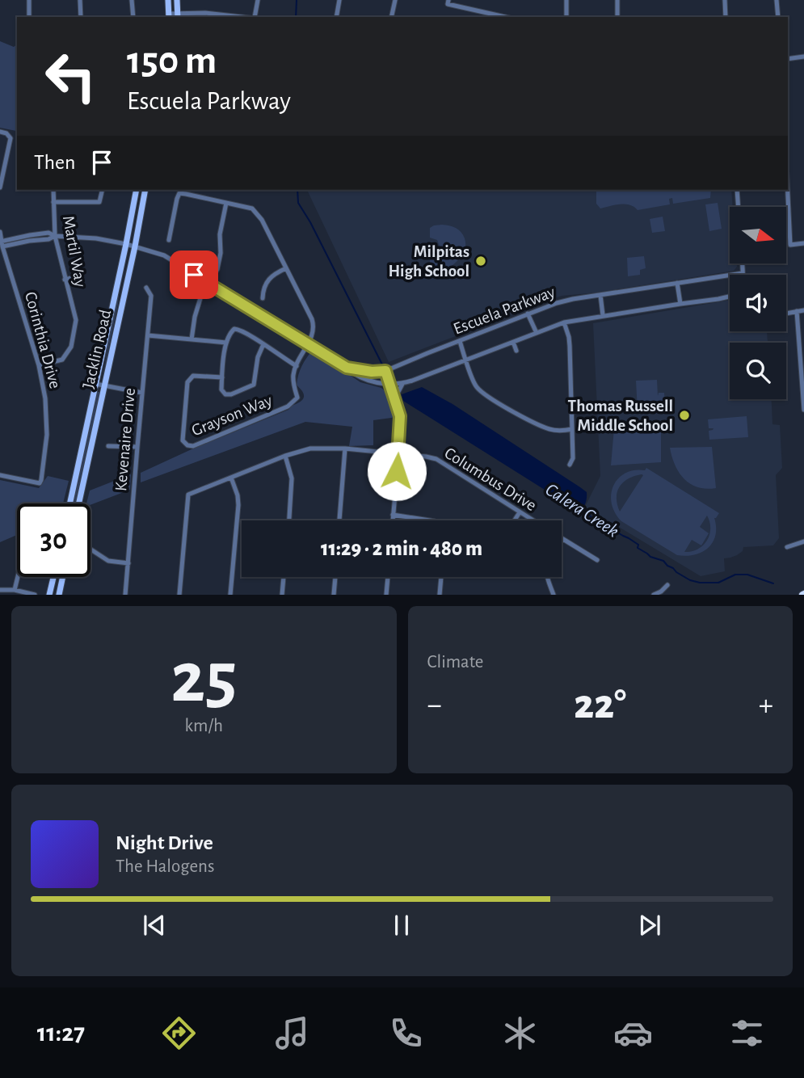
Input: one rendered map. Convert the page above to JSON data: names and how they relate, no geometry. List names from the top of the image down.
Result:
{
  "streets": {
    "main road": ["Jacklin Road"],
    "street": [
      "Martil Way",
      "Escuela Parkway",
      "Corinthia Drive",
      "Grayson Way",
      "Kevenaire Drive",
      "Columbus Drive"
    ]
  },
  "crossings": [
    ["Martil Way", "Escuela Parkway"],
    ["Martil Way", "Corinthia Drive"],
    ["Escuela Parkway", "Corinthia Drive"],
    ["Escuela Parkway", "Jacklin Road"]
  ],
  "water": ["Calera Creek"],
  "places": ["Milpitas High School", "Thomas Russell Middle School"],
  "north": "right",
  "page": {
    "turn": ["150 m", "Escuela Parkway"],
    "then": "Then",
    "limit": "30",
    "trip": "11:29 · 2 min · 480 m",
    "tile": [
      ["25", "km/h"],
      "Climate"
    ],
    "heat": ["−", "22°", "+"],
    "song": ["Night Drive", "The Halogens"],
    "tabs": "11:27"
  }
}
